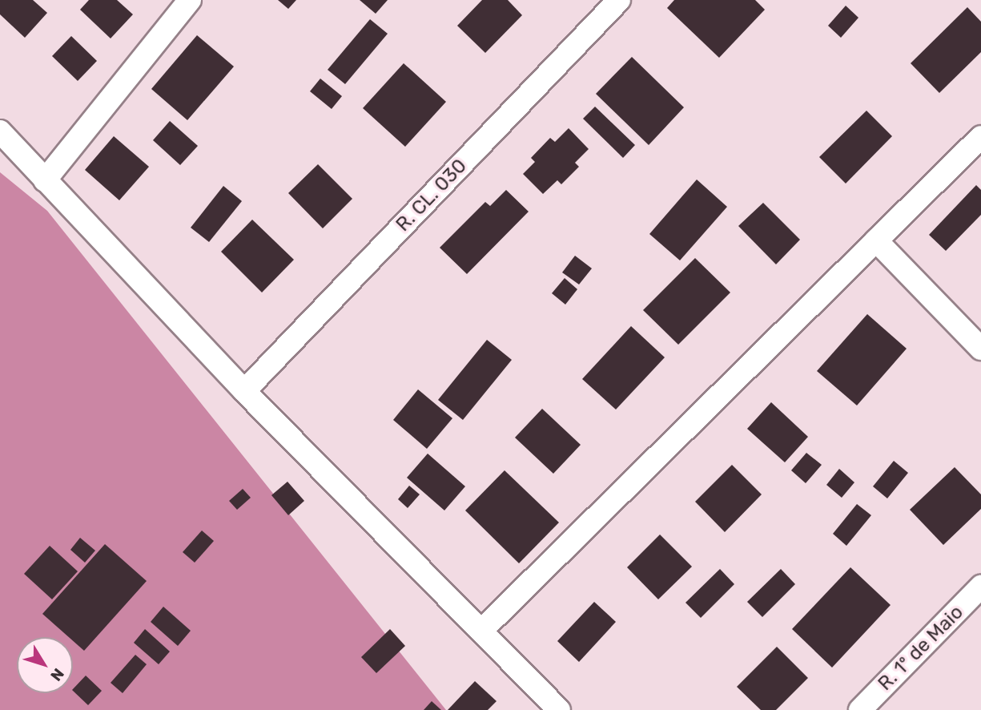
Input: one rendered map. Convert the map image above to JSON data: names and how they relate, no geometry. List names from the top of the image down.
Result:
{
  "streets": {
    "street": ["R. CL. 030", "R. 1º de Maio"]
  },
  "north": "bottom right"
}
